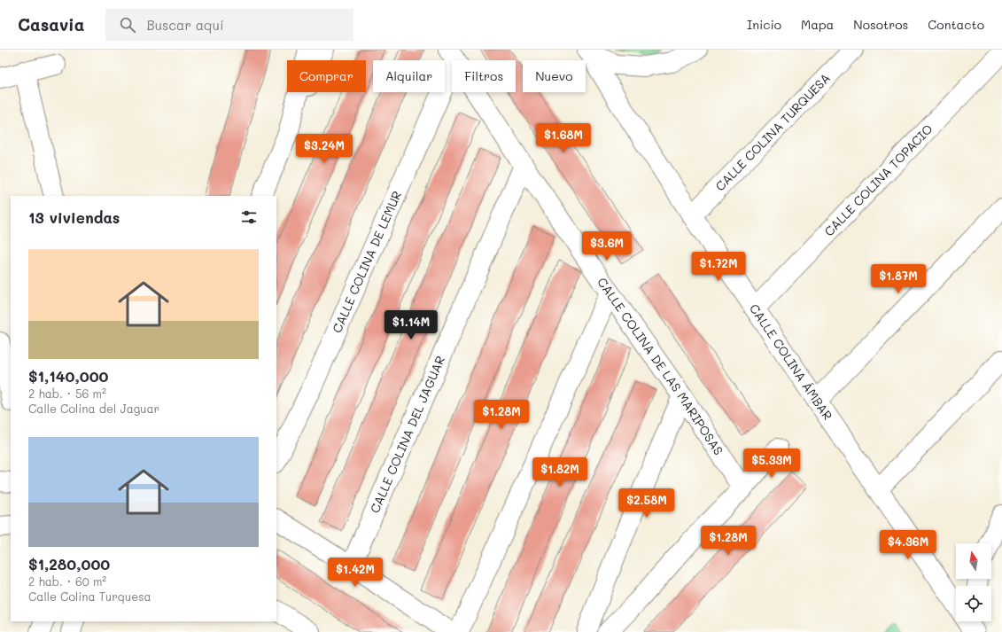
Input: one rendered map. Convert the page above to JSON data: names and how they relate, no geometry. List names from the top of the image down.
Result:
{
  "streets": {
    "street": [
      "CALLE COLINA TURQUESA",
      "CALLE COLINA TOPACIO",
      "CALLE COLINA DE LEMUR",
      "CALLE COLINA ÁMBAR",
      "CALLE COLINA DE LAS MARIPOSAS",
      "CALLE COLINA DEL JAGUAR"
    ]
  },
  "crossings": [
    ["CALLE COLINA TURQUESA", "CALLE COLINA ÁMBAR"],
    ["CALLE COLINA TOPACIO", "CALLE COLINA ÁMBAR"],
    ["CALLE COLINA DE LEMUR", "CALLE COLINA DE LAS MARIPOSAS"],
    ["CALLE COLINA DE LAS MARIPOSAS", "CALLE COLINA DEL JAGUAR"]
  ],
  "north": "top",
  "page": {
    "header": "Casavia",
    "search": "Buscar aquí",
    "nav": [
      "Inicio",
      "Mapa",
      "Nosotros",
      "Contacto"
    ],
    "chip": [
      "Comprar",
      "Alquilar",
      "Filtros",
      "Nuevo"
    ],
    "price": [
      "$1.68M",
      "$3.24M",
      "$3.6M",
      "$1.72M",
      "$1.87M",
      "$1.14M",
      "$1.28M",
      "$5.33M",
      "$1.82M",
      "$2.58M",
      "$1.28M",
      "$4.36M",
      "$1.42M"
    ],
    "heading": "13 viviendas",
    "list": [
      {
        "name": "$1,140,000",
        "note": "2 hab. · 56 m² · Calle Colina del Jaguar"
      },
      {
        "name": "$1,280,000",
        "note": "2 hab. · 60 m² · Calle Colina Turquesa"
      }
    ]
  }
}
